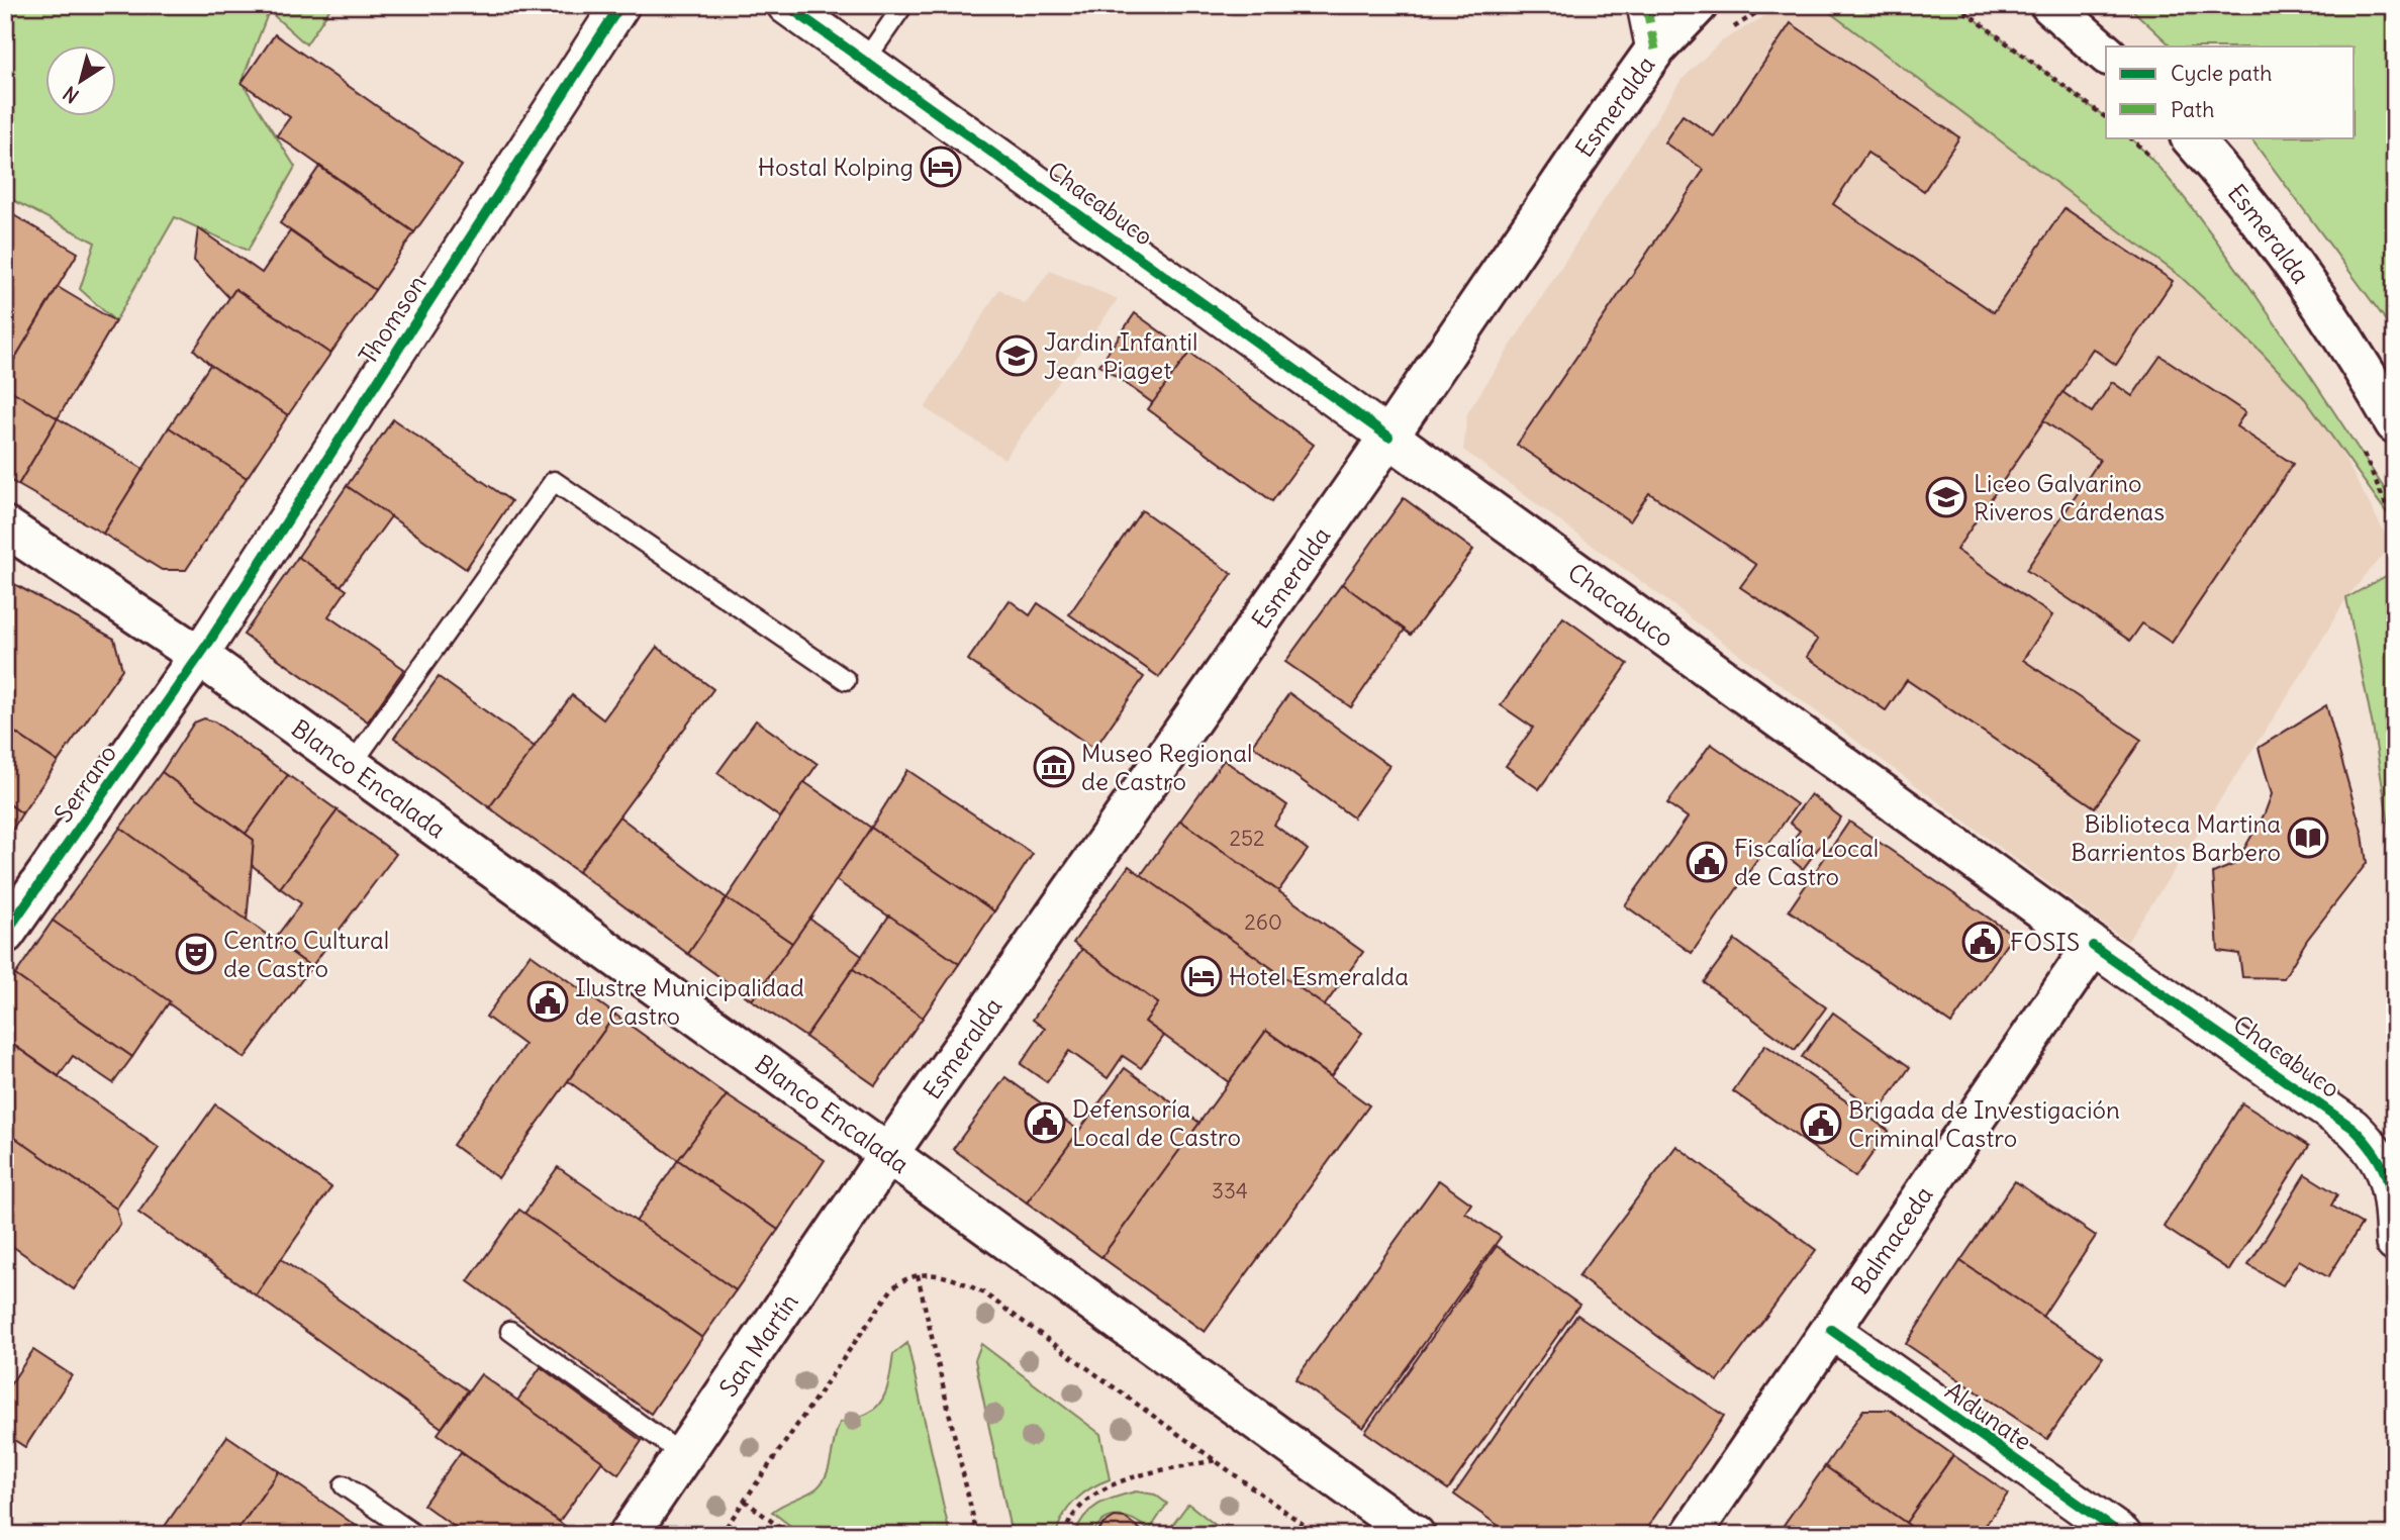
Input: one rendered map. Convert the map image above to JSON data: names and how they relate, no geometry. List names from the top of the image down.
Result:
{
  "streets": {
    "main road": [
      "Esmeralda",
      "Chacabuco",
      "Blanco Encalada",
      "Serrano",
      "Balmaceda",
      "San Martín"
    ],
    "street": ["Thomson", "Aldunate"]
  },
  "crossings": [
    ["Esmeralda", "Chacabuco"],
    ["Esmeralda", "Blanco Encalada"],
    ["Esmeralda", "San Martín"],
    ["Chacabuco", "Balmaceda"],
    ["Thomson", "Blanco Encalada"],
    ["Thomson", "Serrano"],
    ["Blanco Encalada", "Serrano"],
    ["Blanco Encalada", "San Martín"],
    ["Balmaceda", "Aldunate"]
  ],
  "places": {
    "hotel": ["Hostal Kolping", "Hotel Esmeralda"],
    "school or university": ["Jardin Infantil Jean Piaget", "Liceo Galvarino Riveros Cárdenas"],
    "museum": ["Museo Regional de Castro"],
    "library": ["Biblioteca Martina Barrientos Barbero"],
    "public building": [
      "Fiscalía Local de Castro",
      "FOSIS",
      "Ilustre Municipalidad de Castro",
      "Defensoría Local de Castro",
      "Brigada de Investigación Criminal Castro"
    ],
    "theatre": ["Centro Cultural de Castro"]
  },
  "house_numbers": ["252", "260", "334"],
  "legend": ["Cycle path", "Path"],
  "north": "bottom left"
}
